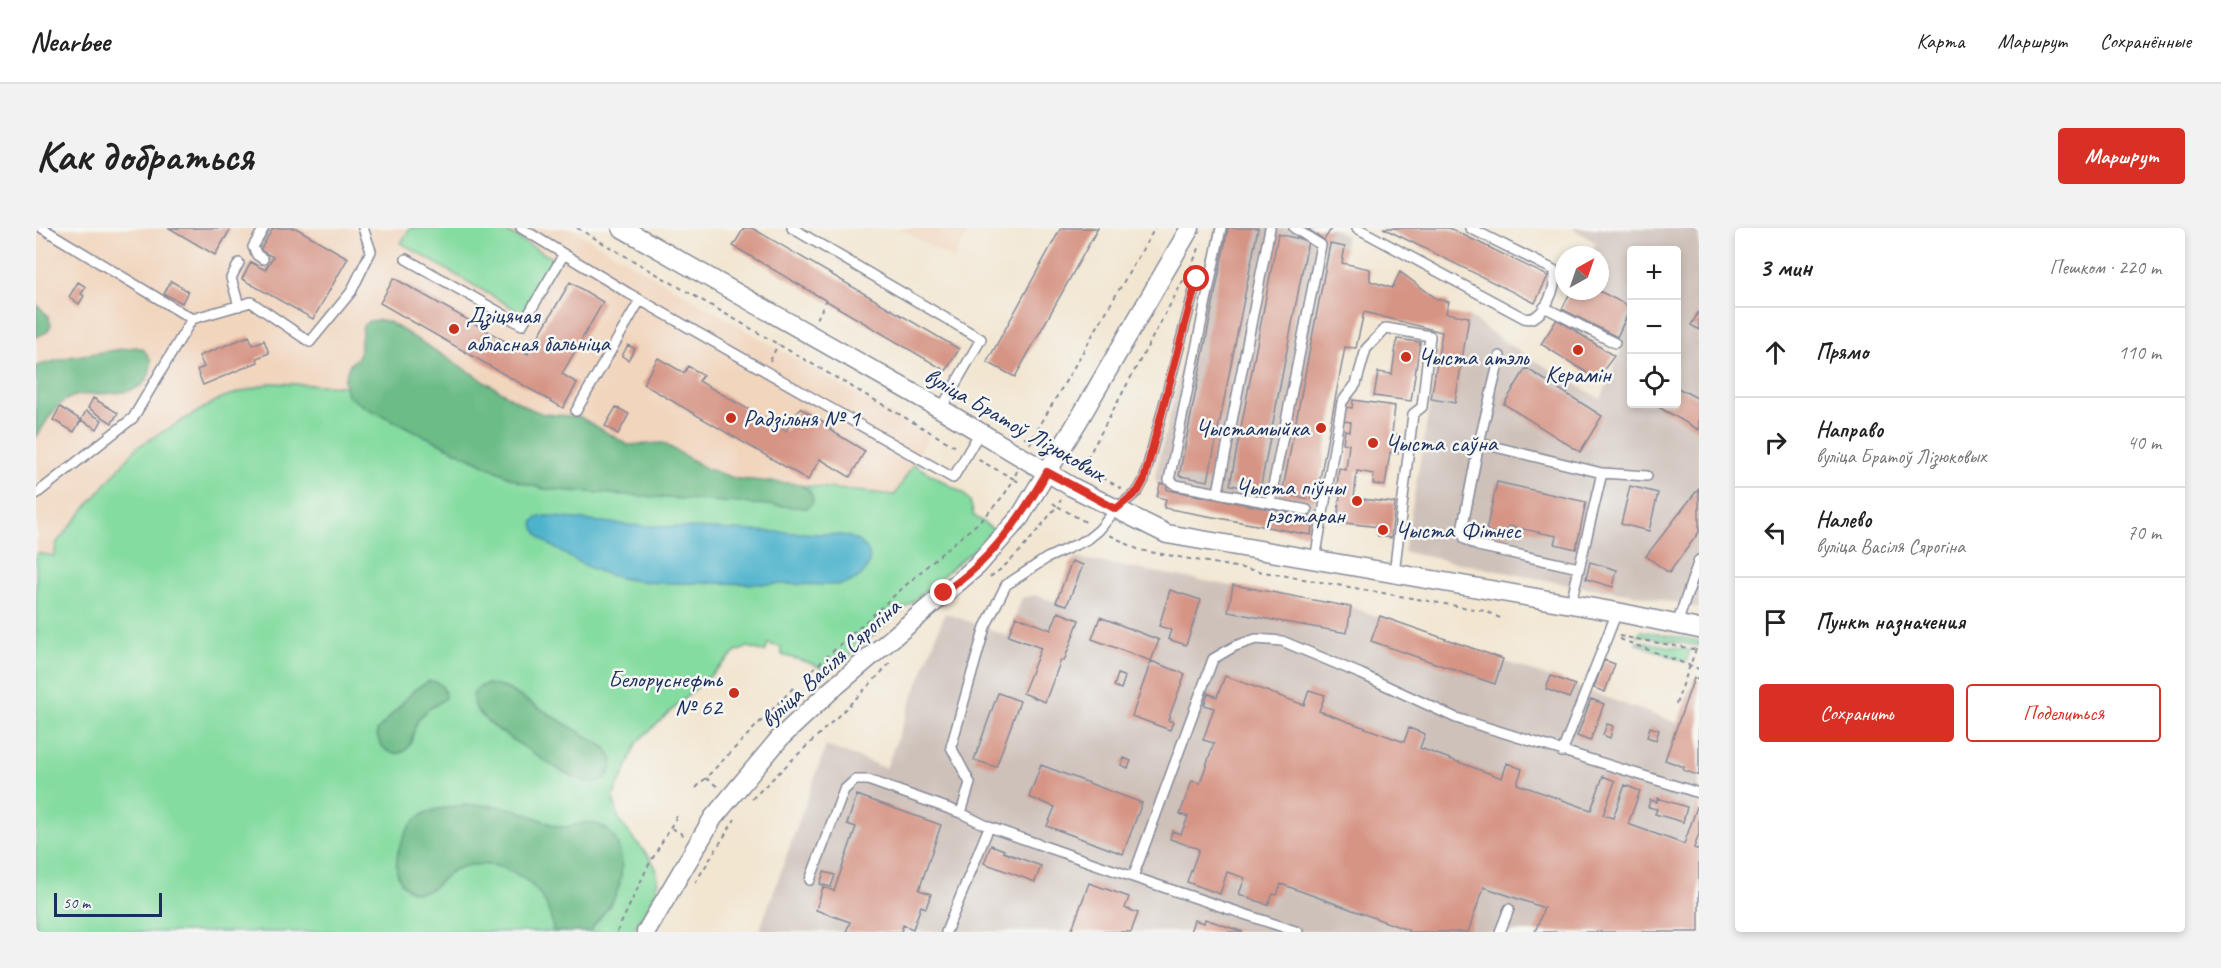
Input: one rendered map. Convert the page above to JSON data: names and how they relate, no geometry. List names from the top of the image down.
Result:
{
  "streets": {
    "street": ["вуліца Братоў Лізюковых", "вуліца Васіля Сярогіна"]
  },
  "crossings": [
    ["вуліца Братоў Лізюковых", "вуліца Васіля Сярогіна"]
  ],
  "places": [
    "Дзіцячая абласная бальніца",
    "Керамін",
    "Чыста атэль",
    "Радзільня № 1",
    "Чыстамыйка",
    "Чыста саўна",
    "Чыста піўны рэстаран",
    "Чыста Фітнес",
    "Белоруснефть № 62"
  ],
  "scale_bar": "50 m",
  "north": "top right",
  "page": {
    "header": "Nearbee",
    "nav": ["Карта", "Маршрут", "Сохранённые"],
    "buttons": [
      "Маршрут",
      ["Сохранить", "Поделиться"]
    ],
    "title": "Как добраться",
    "heading": ["3 мин", "Пешком · 220 m"],
    "map_buttons": ["+", "−"],
    "list": [
      ["Прямо", "110 m"],
      ["Направо", "вуліца Братоў Лізюковых", "40 m"],
      ["Налево", "вуліца Васіля Сярогіна", "70 m"],
      "Пункт назначения"
    ],
    "scale": "50 m"
  }
}
